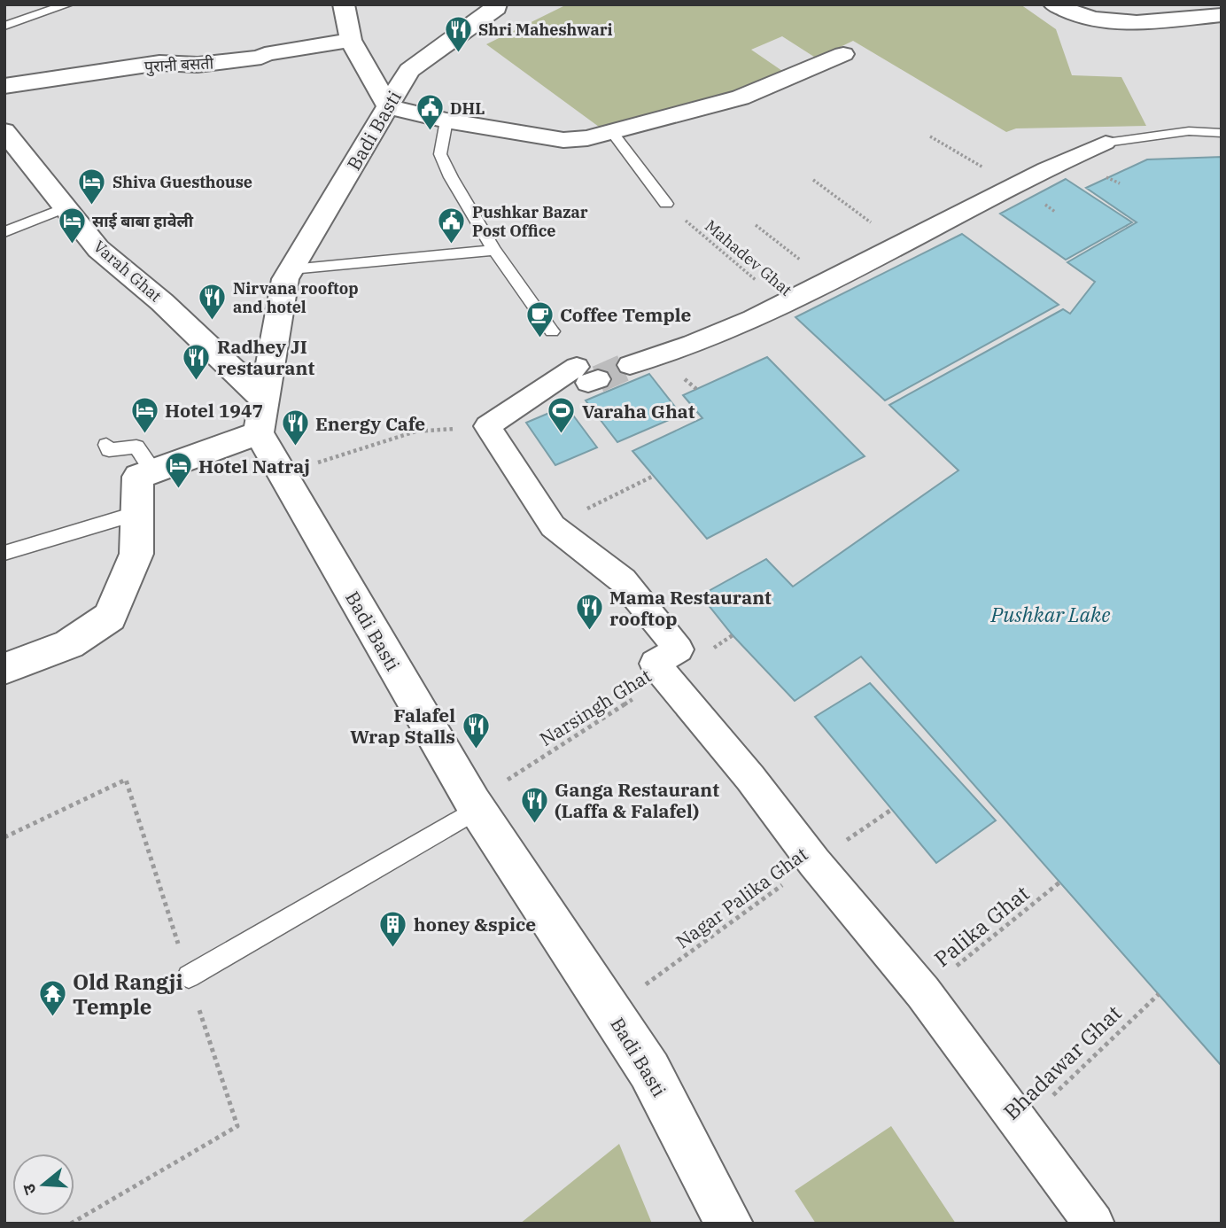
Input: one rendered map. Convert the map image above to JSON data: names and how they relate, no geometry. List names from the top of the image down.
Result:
{
  "streets": {
    "street": ["पुरानी बसती", "Badi Basti", "Varah Ghat"],
    "path": [
      "Mahadev Ghat",
      "Narsingh Ghat",
      "Nagar Palika Ghat",
      "Palika Ghat",
      "Bhadawar Ghat"
    ]
  },
  "crossings": [
    ["Badi Basti", "Varah Ghat"],
    ["Badi Basti", "Narsingh Ghat"],
    ["Badi Basti", "Nagar Palika Ghat"]
  ],
  "water": ["Pushkar Lake"],
  "places": {
    "restaurant": [
      "Shri Maheshwari",
      "Nirvana rooftop and hotel",
      "Radhey JI restaurant",
      "Energy Cafe",
      "Mama Restaurant rooftop",
      "Falafel Wrap Stalls",
      "Ganga Restaurant (Laffa & Falafel)"
    ],
    "public building": ["DHL", "Pushkar Bazar Post Office"],
    "hotel": [
      "Shiva Guesthouse",
      "साई बाबा हावेली",
      "Hotel 1947",
      "Hotel Natraj"
    ],
    "cafe": ["Coffee Temple"],
    "sports": ["Varaha Ghat"],
    "building": ["honey &spice"],
    "temple": ["Old Rangji Temple"]
  },
  "north": "left"
}
